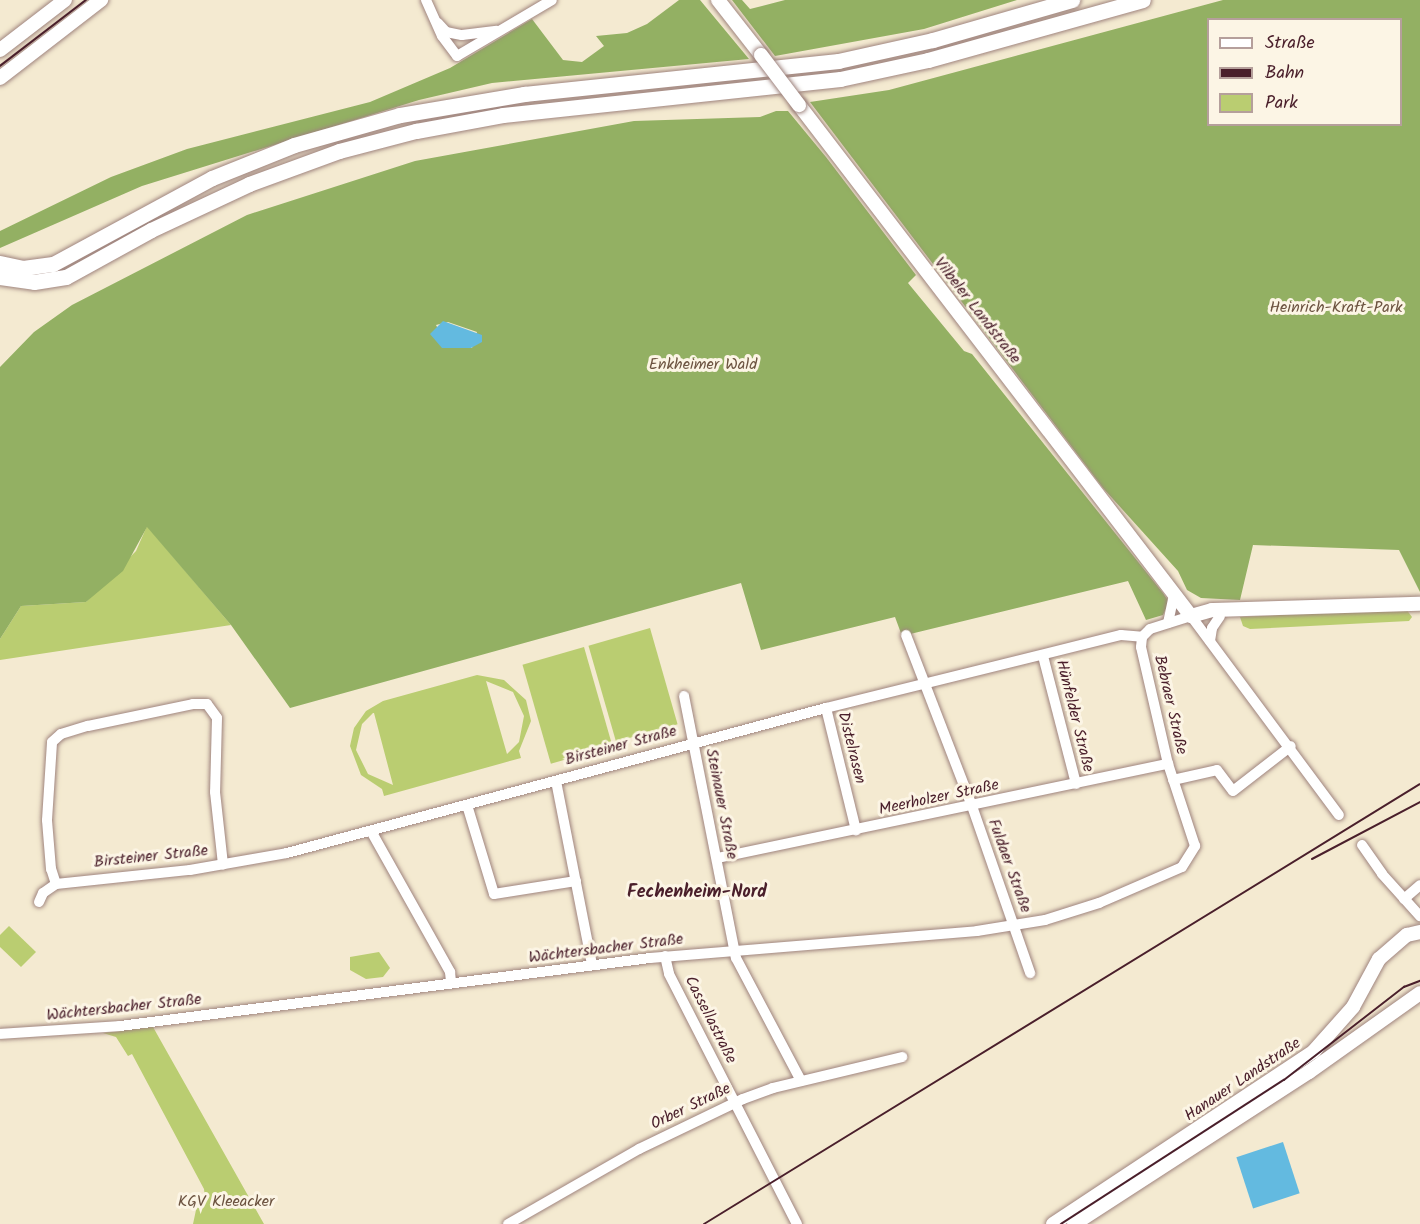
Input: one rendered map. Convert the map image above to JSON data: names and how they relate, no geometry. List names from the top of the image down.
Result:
{
  "streets": {
    "main road": ["Vilbeler Landstraße", "Birsteiner Straße", "Hanauer Landstraße"],
    "street": [
      "Bebraer Straße",
      "Hünfelder Straße",
      "Distelrasen",
      "Meerholzer Straße",
      "Steinauer Straße",
      "Fuldaer Straße",
      "Wächtersbacher Straße",
      "Cassellastraße",
      "Orber Straße"
    ]
  },
  "crossings": [
    ["Vilbeler Landstraße", "Bebraer Straße"],
    ["Vilbeler Landstraße", "Birsteiner Straße"],
    ["Bebraer Straße", "Birsteiner Straße"],
    ["Bebraer Straße", "Meerholzer Straße"],
    ["Bebraer Straße", "Wächtersbacher Straße"],
    ["Hünfelder Straße", "Birsteiner Straße"],
    ["Hünfelder Straße", "Meerholzer Straße"],
    ["Birsteiner Straße", "Distelrasen"],
    ["Birsteiner Straße", "Steinauer Straße"],
    ["Birsteiner Straße", "Fuldaer Straße"],
    ["Distelrasen", "Meerholzer Straße"],
    ["Meerholzer Straße", "Steinauer Straße"],
    ["Meerholzer Straße", "Fuldaer Straße"],
    ["Steinauer Straße", "Wächtersbacher Straße"],
    ["Steinauer Straße", "Orber Straße"],
    ["Fuldaer Straße", "Wächtersbacher Straße"],
    ["Wächtersbacher Straße", "Cassellastraße"],
    ["Cassellastraße", "Orber Straße"]
  ],
  "districts": ["Fechenheim-Nord"],
  "parks": ["Heinrich-Kraft-Park", "Enkheimer Wald", "KGV Kleeacker"],
  "legend": ["Straße", "Bahn", "Park"]
}
